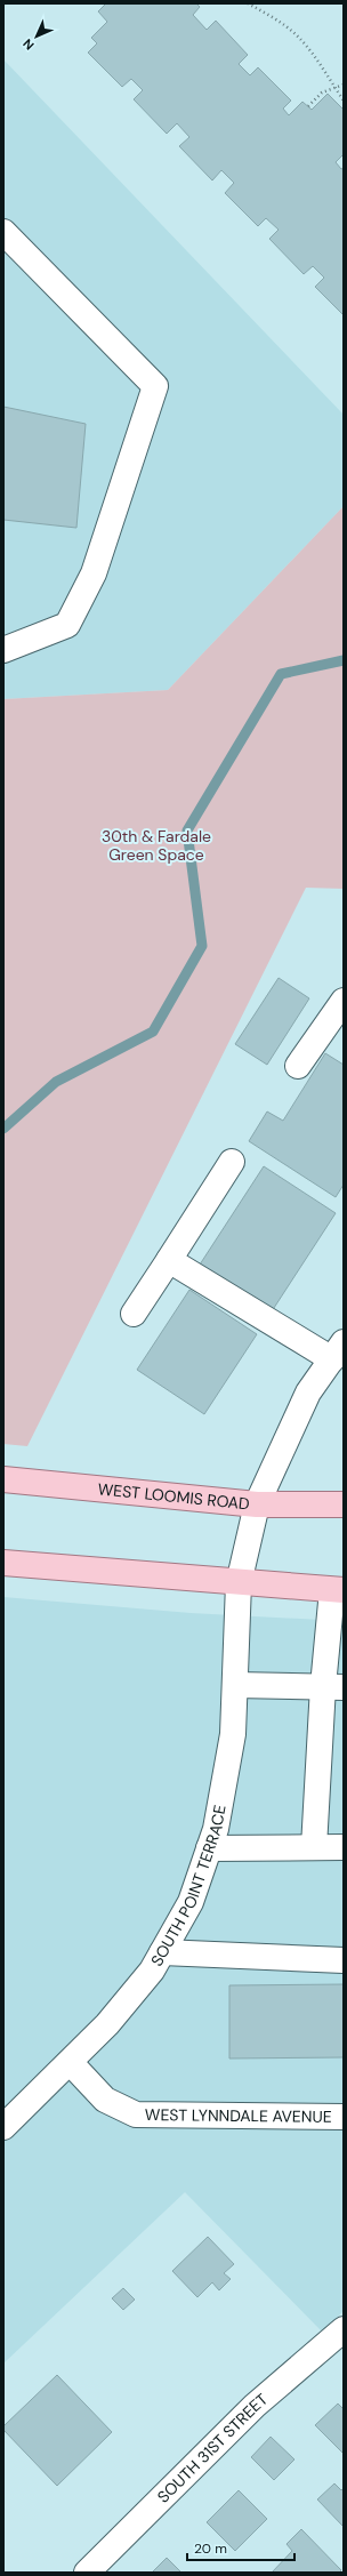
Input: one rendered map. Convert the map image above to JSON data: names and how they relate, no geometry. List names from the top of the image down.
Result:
{
  "streets": {
    "main road": ["WEST LOOMIS ROAD"],
    "street": ["SOUTH POINT TERRACE", "WEST LYNNDALE AVENUE", "SOUTH 31ST STREET"]
  },
  "crossings": [
    ["WEST LOOMIS ROAD", "SOUTH POINT TERRACE"],
    ["SOUTH POINT TERRACE", "WEST LYNNDALE AVENUE"]
  ],
  "parks": ["30th & Fardale Green Space"],
  "scale_bar": "20 m",
  "north": "bottom left"
}
